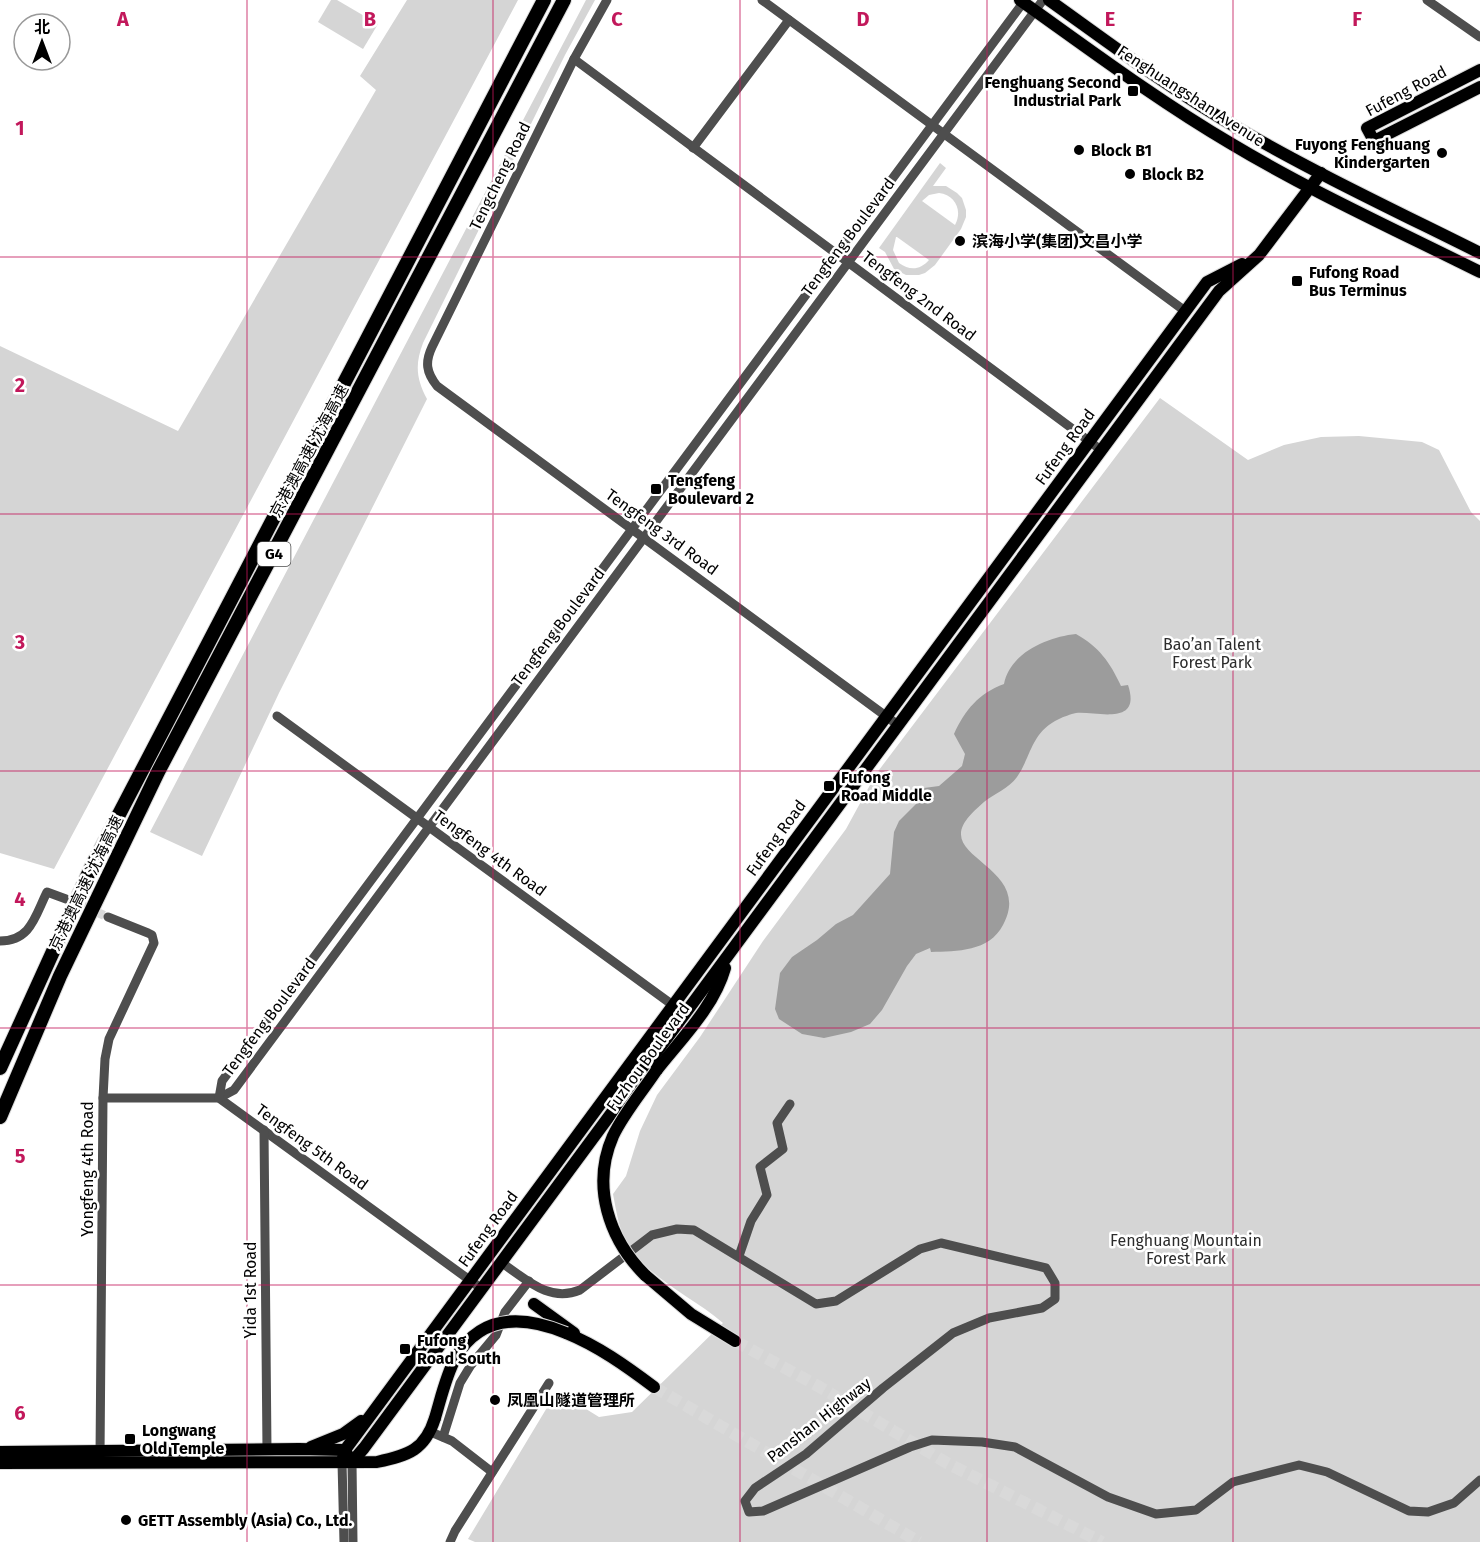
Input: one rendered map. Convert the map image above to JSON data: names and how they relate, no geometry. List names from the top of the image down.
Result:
{
  "streets": {
    "highway": ["京港澳高速 沈海高速", "G4"],
    "main road": ["Fufeng Road", "Fenghuangshan Avenue", "Fuzhou Boulevard"],
    "street": [
      "Tengcheng Road",
      "Tengfeng Boulevard",
      "Tengfeng 2nd Road",
      "Tengfeng 3rd Road",
      "Tengfeng 4th Road",
      "Tengfeng 5th Road",
      "Yongfeng 4th Road",
      "Yida 1st Road",
      "Panshan Highway"
    ]
  },
  "crossings": [
    ["Fufeng Road", "Fenghuangshan Avenue"],
    ["Fufeng Road", "Tengfeng 2nd Road"],
    ["Fufeng Road", "Tengfeng 3rd Road"],
    ["Fufeng Road", "Tengfeng 4th Road"],
    ["Fufeng Road", "Fuzhou Boulevard"],
    ["Fufeng Road", "Tengfeng 5th Road"],
    ["Fufeng Road", "Panshan Highway"],
    ["Fenghuangshan Avenue", "Tengfeng Boulevard"],
    ["Tengcheng Road", "Tengfeng 2nd Road"],
    ["Tengcheng Road", "Tengfeng 3rd Road"],
    ["Tengfeng Boulevard", "Tengfeng 2nd Road"],
    ["Tengfeng Boulevard", "Tengfeng 3rd Road"],
    ["Tengfeng Boulevard", "Tengfeng 4th Road"],
    ["Tengfeng Boulevard", "Tengfeng 5th Road"],
    ["Tengfeng 5th Road", "Yida 1st Road"]
  ],
  "parks": ["Bao’an Talent Forest Park", "Fenghuang Mountain Forest Park"],
  "places": {
    "transit": [
      "Fenghuang Second Industrial Park",
      "Fufong Road Bus Terminus",
      "Tengfeng Boulevard 2",
      "Fufong Road Middle",
      "Fufong Road South",
      "Longwang Old Temple"
    ],
    "other": [
      "Block B1",
      "Fuyong Fenghuang Kindergarten",
      "Block B2",
      "滨海小学(集团)文昌小学",
      "凤凰山隧道管理所",
      "GETT Assembly (Asia) Co., Ltd."
    ]
  },
  "north": "top",
  "grid": {
    "columns": [
      "A",
      "B",
      "C",
      "D",
      "E",
      "F"
    ],
    "rows": [
      "1",
      "2",
      "3",
      "4",
      "5",
      "6"
    ]
  }
}
